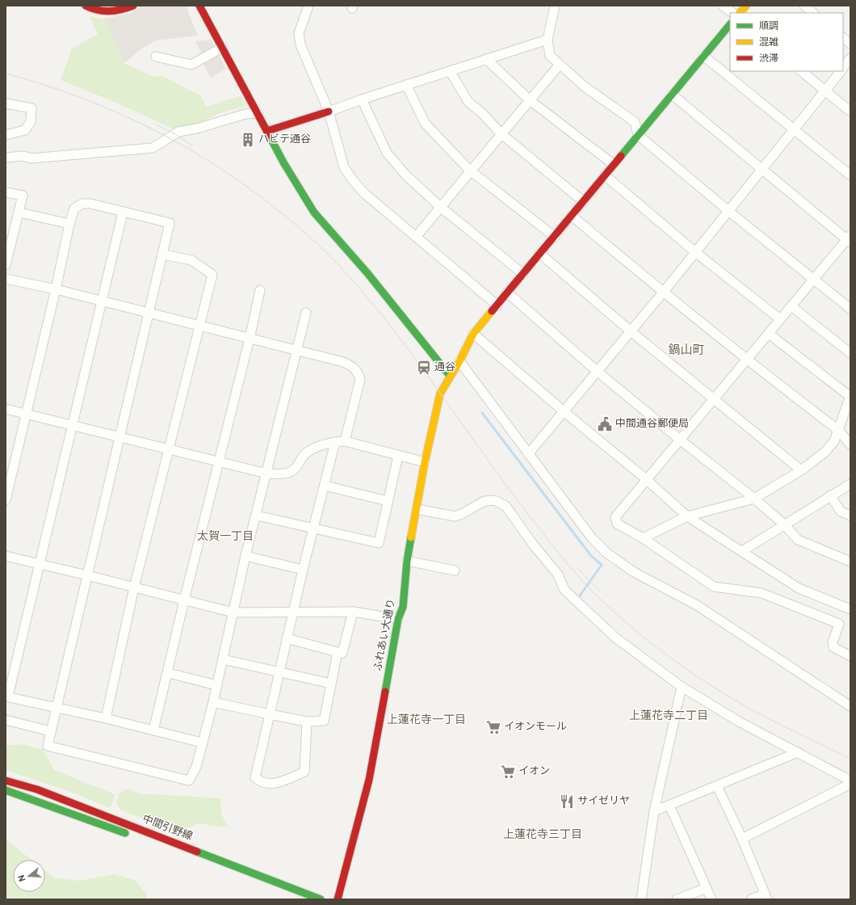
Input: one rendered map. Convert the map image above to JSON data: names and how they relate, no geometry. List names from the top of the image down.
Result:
{
  "streets": {
    "street": ["ふれあい大通り", "中間引野線"]
  },
  "districts": [
    "鍋山町",
    "太賀一丁目",
    "上蓮花寺二丁目",
    "上蓮花寺一丁目",
    "上蓮花寺三丁目"
  ],
  "places": {
    "building": ["ハビテ通谷"],
    "station": ["通谷"],
    "public building": ["中間通谷郵便局"],
    "supermarket": ["イオンモール", "イオン"],
    "restaurant": ["サイゼリヤ"]
  },
  "legend": ["順調", "混雑", "渋滞"],
  "north": "left"
}
